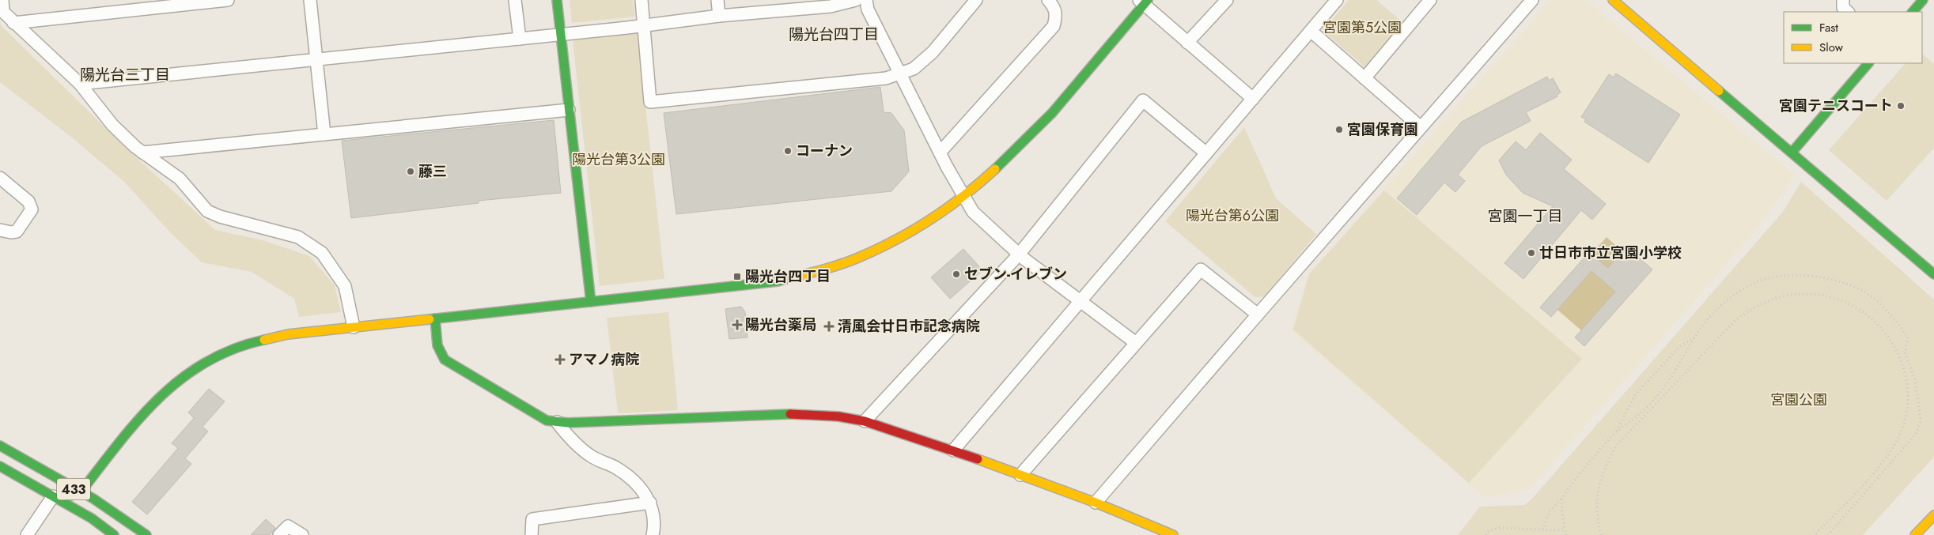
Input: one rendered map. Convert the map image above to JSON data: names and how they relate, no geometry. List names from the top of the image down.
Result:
{
  "streets": {
    "main road": ["433"]
  },
  "districts": ["陽光台四丁目", "陽光台三丁目", "宮園一丁目"],
  "parks": [
    "宮園第5公園",
    "陽光台第3公園",
    "陽光台第6公園",
    "宮園公園"
  ],
  "places": {
    "other": [
      "宮園テニスコート",
      "宮園保育園",
      "コーナン",
      "藤三",
      "廿日市市立宮園小学校",
      "セブン-イレブン"
    ],
    "transit": ["陽光台四丁目"],
    "health": ["陽光台薬局", "清風会廿日市記念病院", "アマノ病院"]
  },
  "legend": ["Fast", "Slow"]
}
